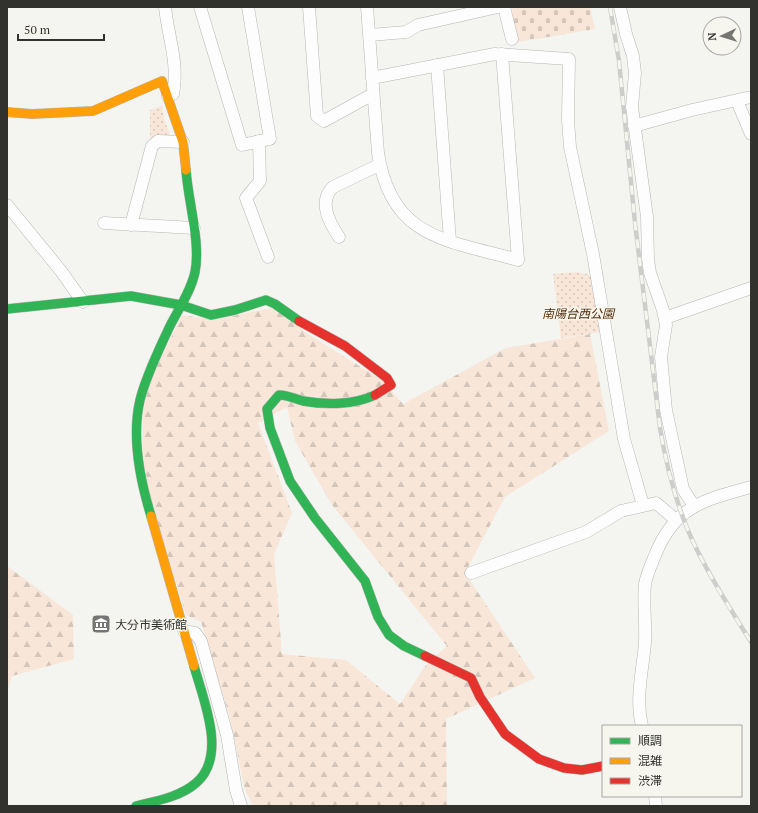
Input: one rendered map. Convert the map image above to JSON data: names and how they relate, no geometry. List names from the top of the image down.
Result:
{
  "parks": ["南陽台西公園"],
  "places": {
    "museum": ["大分市美術館"]
  },
  "legend": ["順調", "混雑", "渋滞"],
  "scale_bar": "50 m",
  "north": "left"
}
